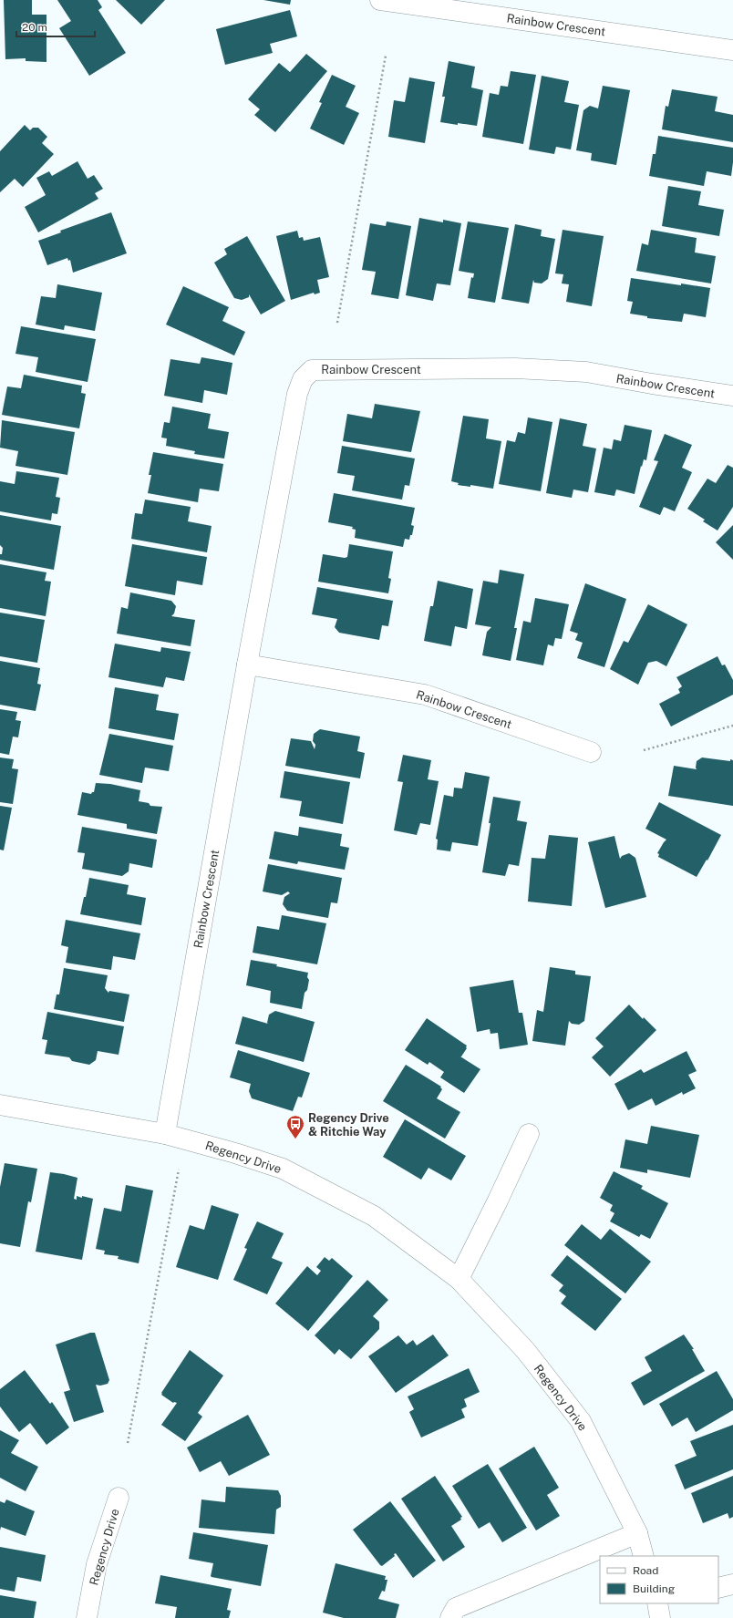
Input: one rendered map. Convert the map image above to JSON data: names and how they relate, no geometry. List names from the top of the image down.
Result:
{
  "streets": {
    "street": ["Rainbow Crescent", "Regency Drive"]
  },
  "crossings": [
    ["Rainbow Crescent", "Regency Drive"]
  ],
  "places": {
    "bus stop": ["Regency Drive & Ritchie Way"]
  },
  "legend": ["Road", "Building"],
  "scale_bar": "20 m"
}
